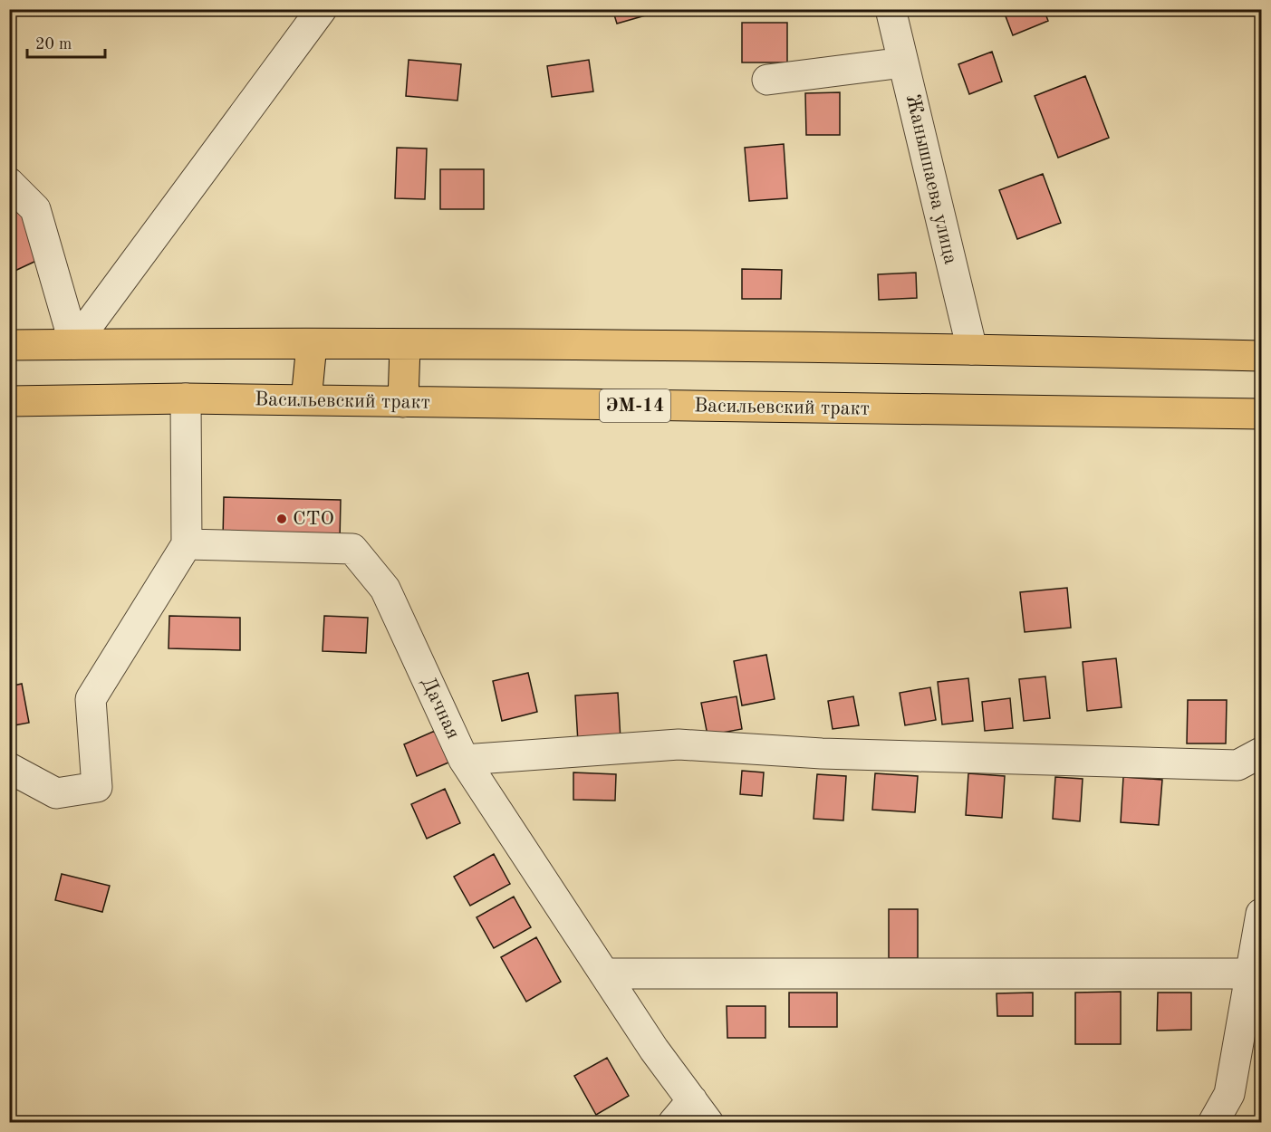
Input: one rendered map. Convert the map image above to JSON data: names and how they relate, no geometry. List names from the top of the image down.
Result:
{
  "streets": {
    "main road": ["Васильевский тракт", "ЭМ-14"],
    "street": ["Жанышпаева улица", "Дачная"]
  },
  "places": ["СТО"],
  "scale_bar": "20 m"
}
